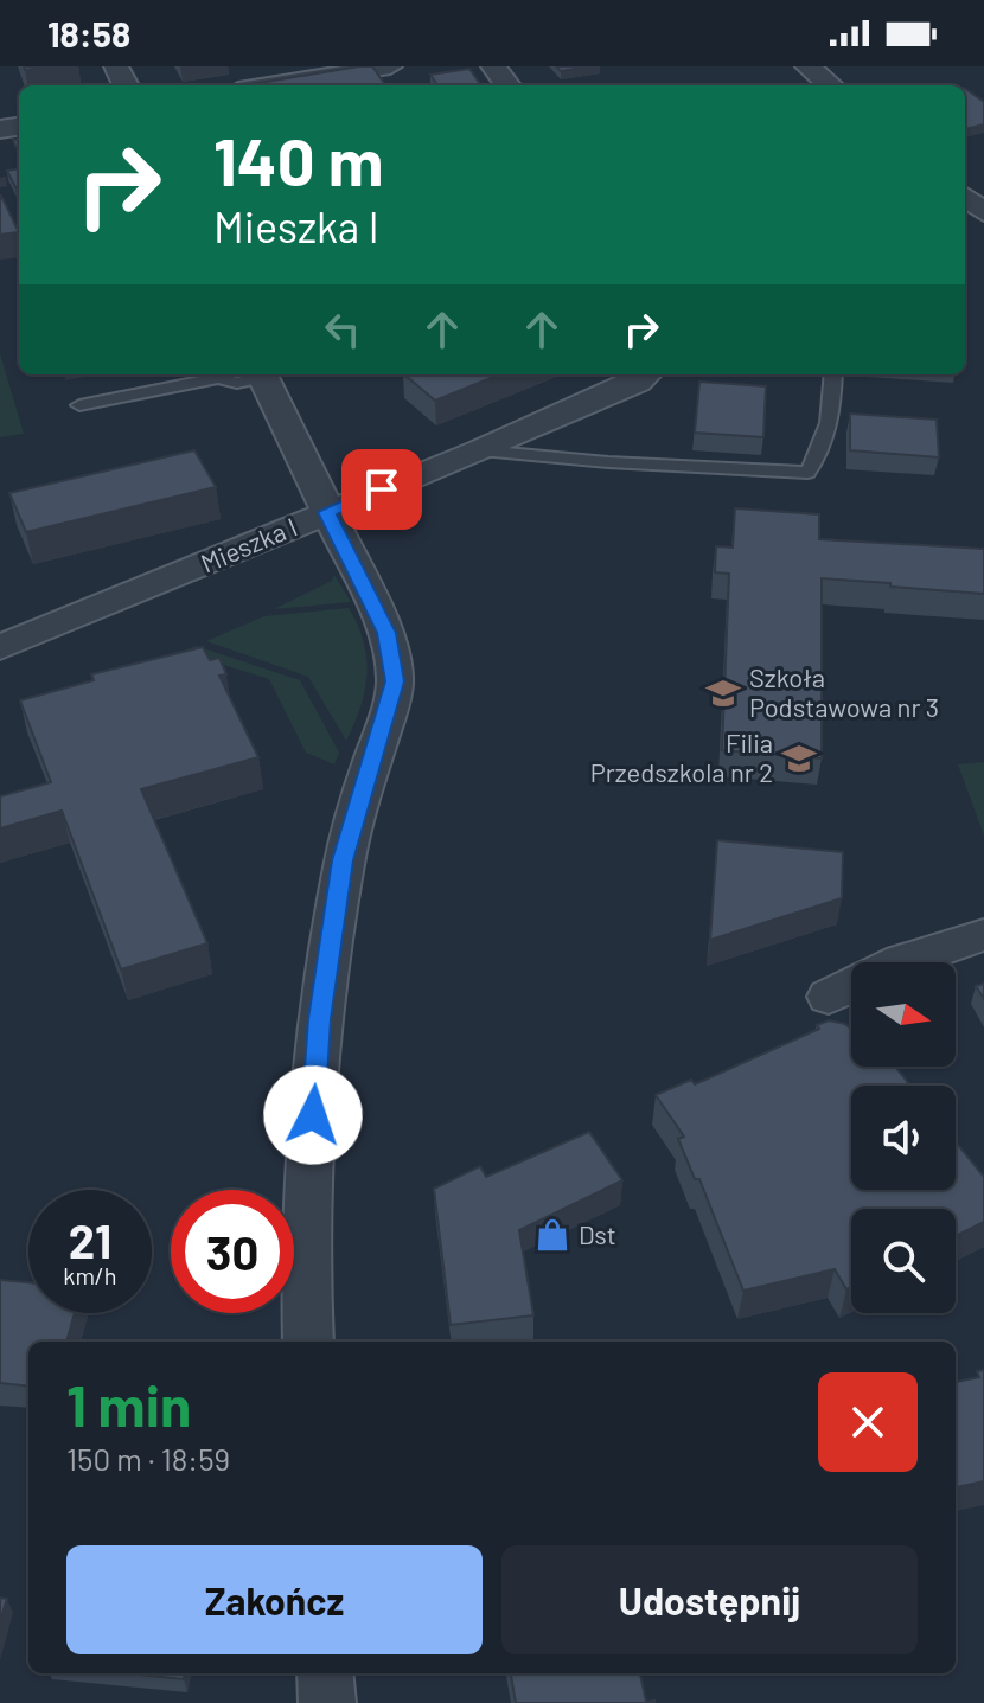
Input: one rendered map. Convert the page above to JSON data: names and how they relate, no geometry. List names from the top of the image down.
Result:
{
  "streets": {
    "street": ["Mieszka I"]
  },
  "places": {
    "school or university": ["Szkoła Podstawowa nr 3", "Filia Przedszkola nr 2"],
    "shop": ["Dst"]
  },
  "north": "right",
  "page": {
    "status": "18:58",
    "turn": ["140 m", "Mieszka I"],
    "speed": "21 km/h",
    "limit": "30",
    "heading": ["1 min", "150 m · 18:59"],
    "buttons": ["Zakończ", "Udostępnij"]
  }
}
